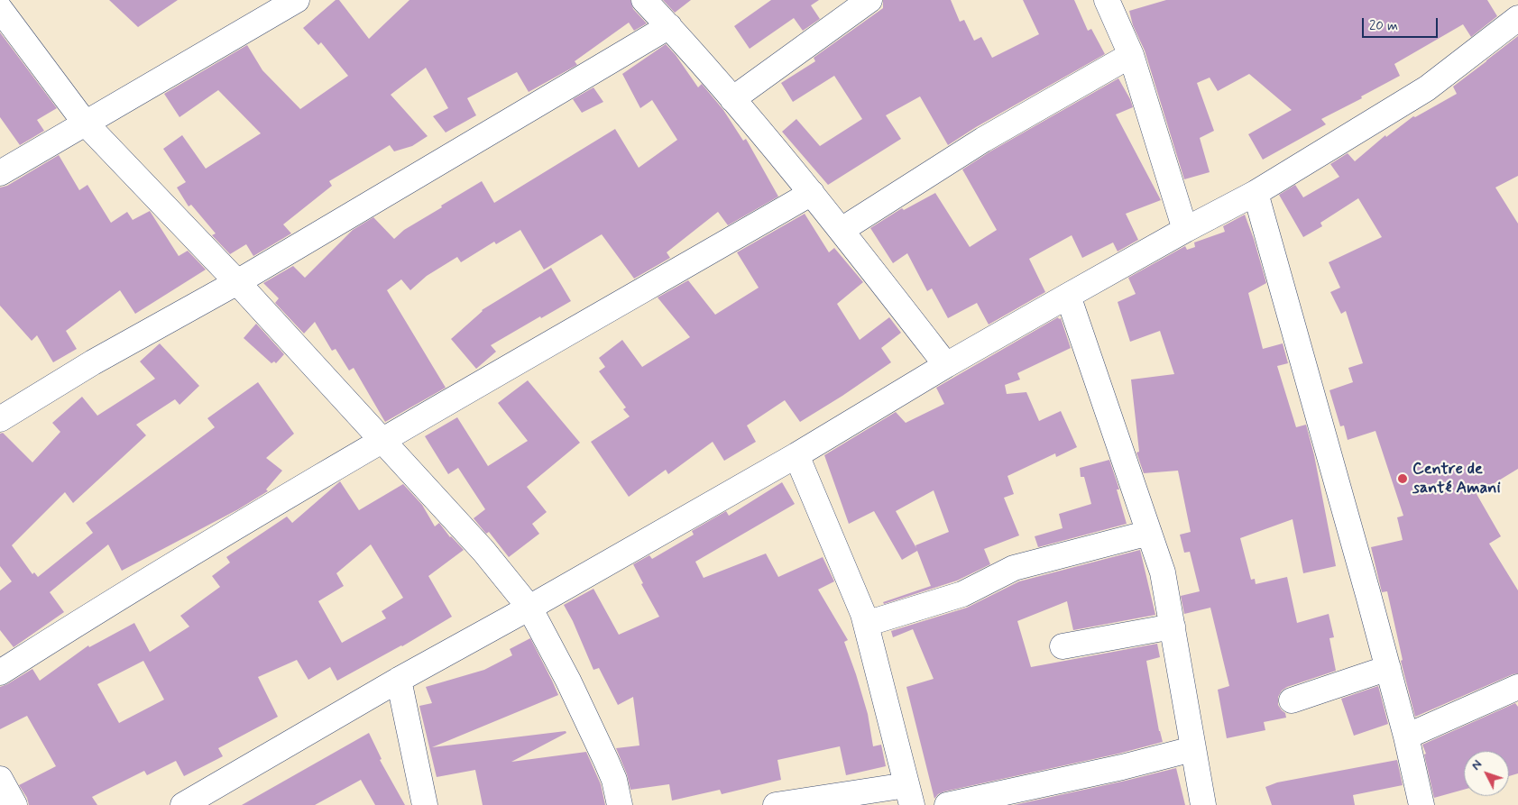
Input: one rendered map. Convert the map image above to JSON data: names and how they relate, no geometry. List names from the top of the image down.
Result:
{
  "places": ["Centre de santé Amani"],
  "scale_bar": "20 m",
  "north": "top left"
}
